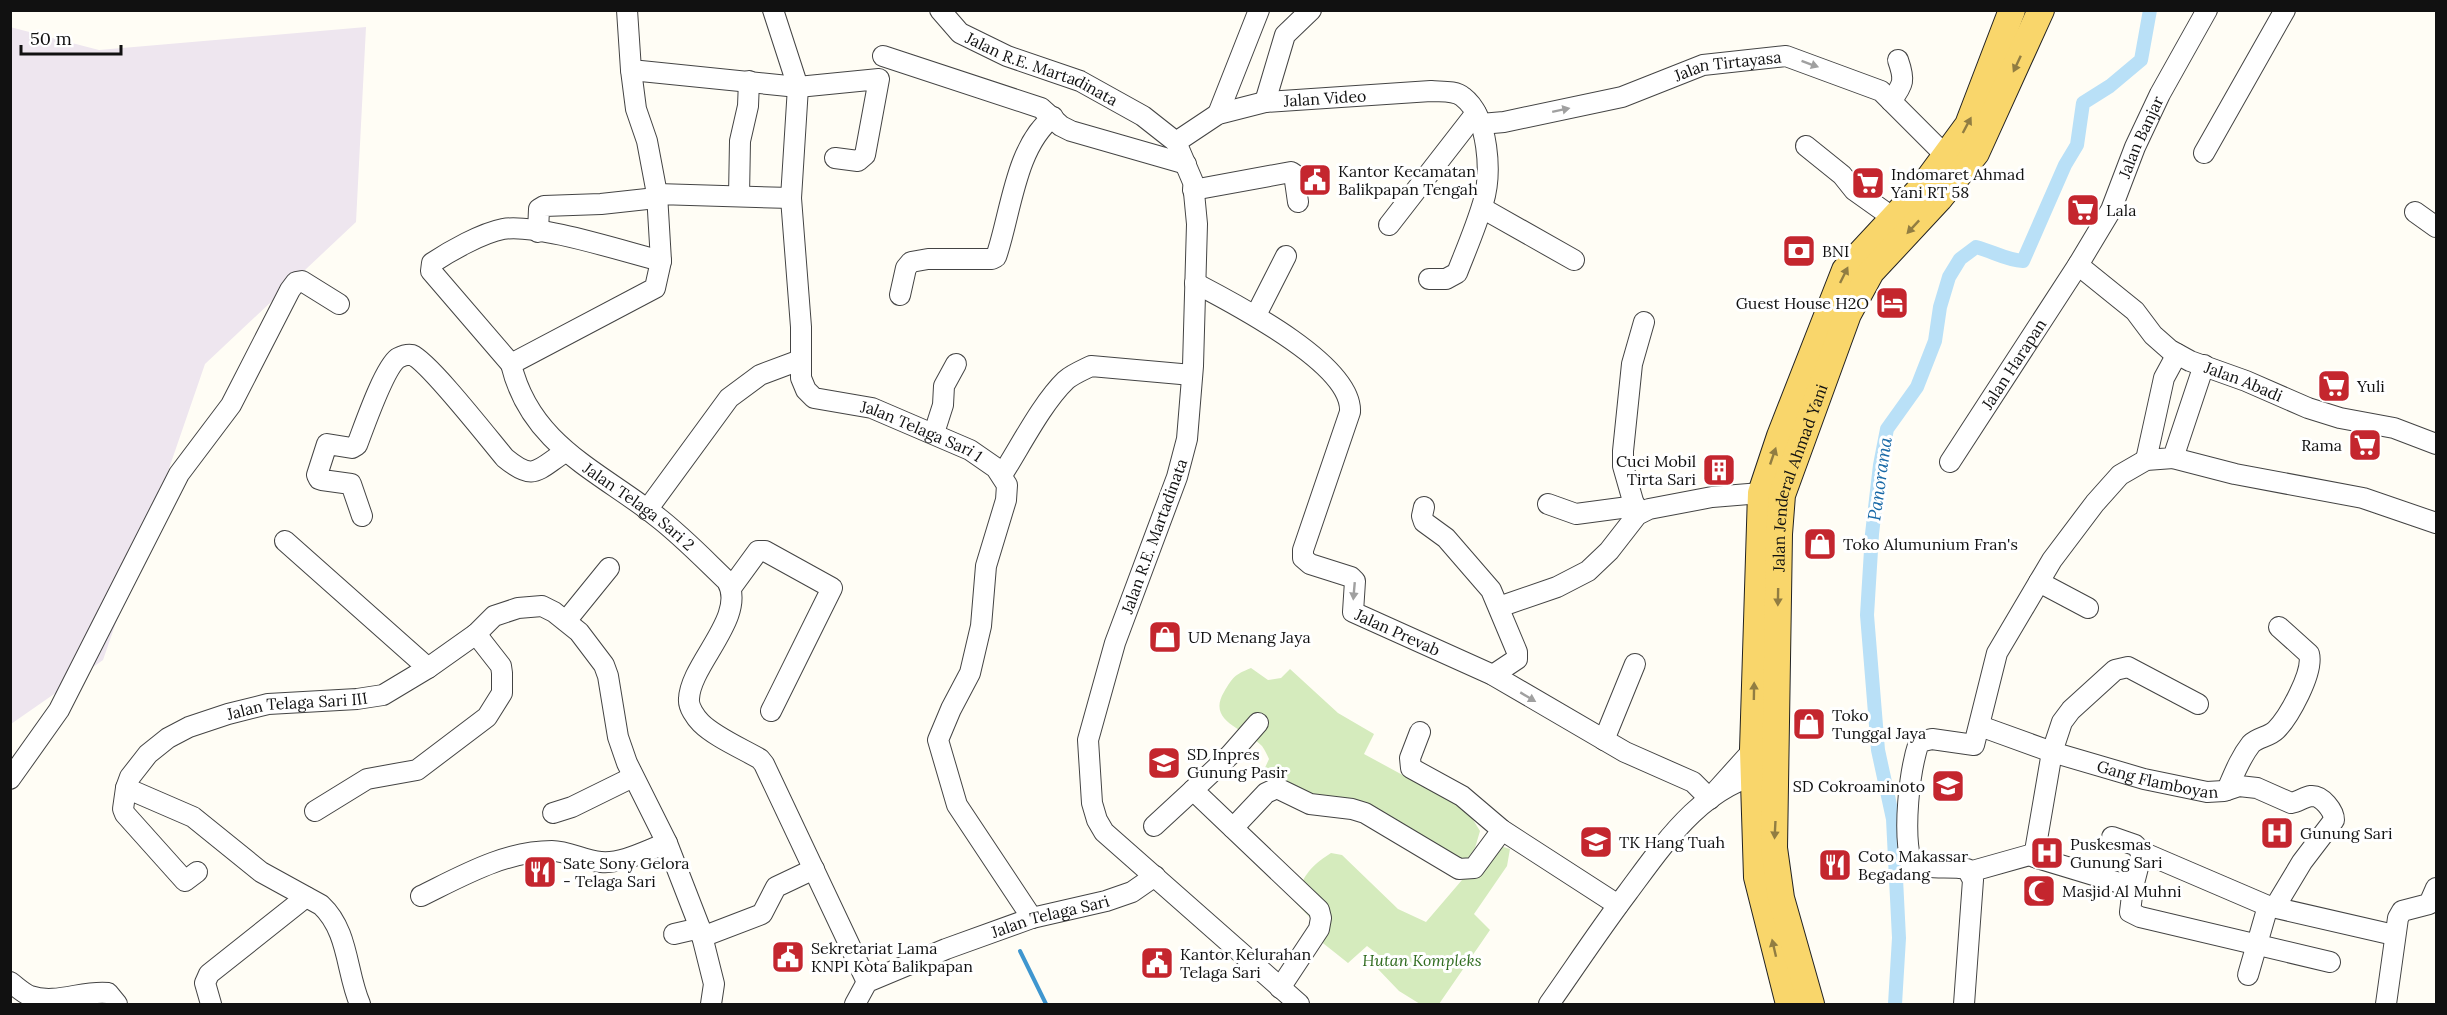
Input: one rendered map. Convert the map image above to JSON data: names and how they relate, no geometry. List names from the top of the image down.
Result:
{
  "streets": {
    "main road": ["Jalan Jenderal Ahmad Yani"],
    "street": [
      "Jalan Tirtayasa",
      "Jalan R.E. Martadinata",
      "Jalan Video",
      "Jalan Banjar",
      "Jalan Harapan",
      "Jalan Abadi",
      "Jalan Telaga Sari 1",
      "Jalan Telaga Sari 2",
      "Jalan Prevab",
      "Jalan Telaga Sari III",
      "Gang Flamboyan",
      "Jalan Telaga Sari"
    ]
  },
  "crossings": [
    ["Jalan Tirtayasa", "Jalan Video"],
    ["Jalan Tirtayasa", "Jalan Jenderal Ahmad Yani"],
    ["Jalan R.E. Martadinata", "Jalan Video"],
    ["Jalan R.E. Martadinata", "Jalan Prevab"],
    ["Jalan R.E. Martadinata", "Jalan Telaga Sari"],
    ["Jalan Banjar", "Jalan Harapan"],
    ["Jalan Banjar", "Jalan Abadi"],
    ["Jalan Harapan", "Jalan Abadi"]
  ],
  "one_way": ["Jalan Tirtayasa", "Jalan Prevab"],
  "water": ["Panorama"],
  "parks": ["Hutan Kompleks"],
  "places": {
    "public building": ["Kantor Kecamatan Balikpapan Tengah", "Sekretariat Lama KNPI Kota Balikpapan", "Kantor Kelurahan Telaga Sari"],
    "supermarket": [
      "Indomaret Ahmad Yani RT 58",
      "Lala",
      "Yuli",
      "Rama"
    ],
    "bank": ["BNI"],
    "hotel": ["Guest House H2O"],
    "building": ["Cuci Mobil Tirta Sari"],
    "shop": ["Toko Alumunium Fran's", "UD Menang Jaya", "Toko Tunggal Jaya"],
    "school or university": ["SD Inpres Gunung Pasir", "SD Cokroaminoto", "TK Hang Tuah"],
    "hospital": ["Gunung Sari", "Puskesmas Gunung Sari"],
    "restaurant": ["Coto Makassar Begadang", "Sate Sony Gelora - Telaga Sari"],
    "mosque": ["Masjid Al Muhni"]
  },
  "scale_bar": "50 m"
}
